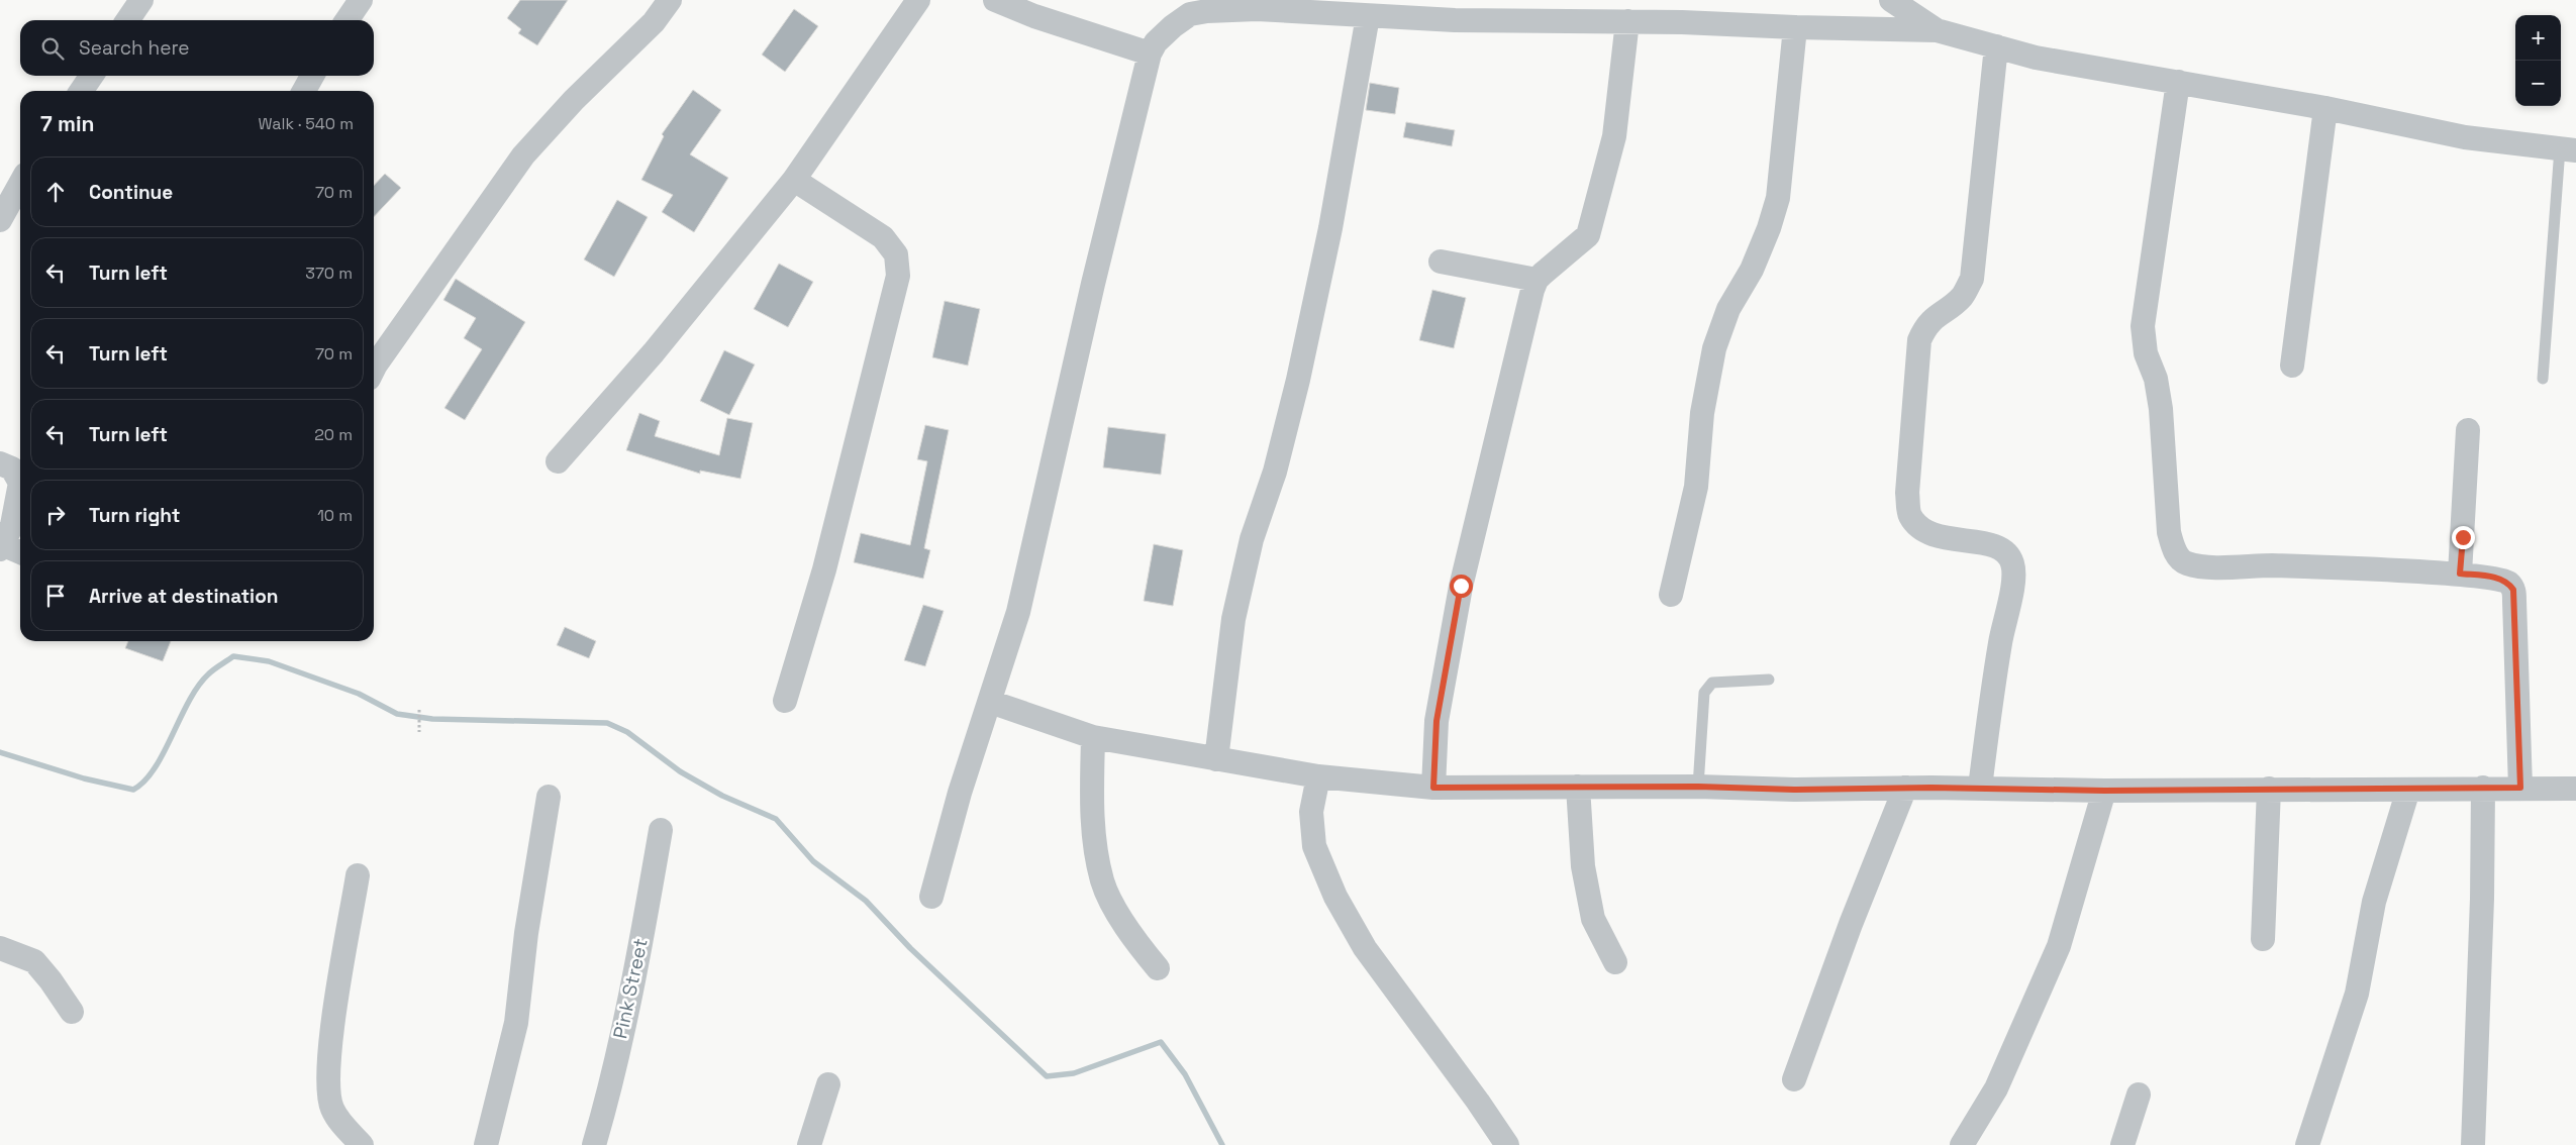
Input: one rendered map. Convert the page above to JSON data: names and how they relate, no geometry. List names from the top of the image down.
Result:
{
  "streets": {
    "street": ["Pink Street"]
  },
  "page": {
    "map_buttons": ["+", "−"],
    "search": "Search here",
    "heading": ["7 min", "Walk · 540 m"],
    "list": [
      ["Continue", "70 m"],
      ["Turn left", "370 m"],
      ["Turn left", "70 m"],
      ["Turn left", "20 m"],
      ["Turn right", "10 m"],
      "Arrive at destination"
    ]
  }
}
